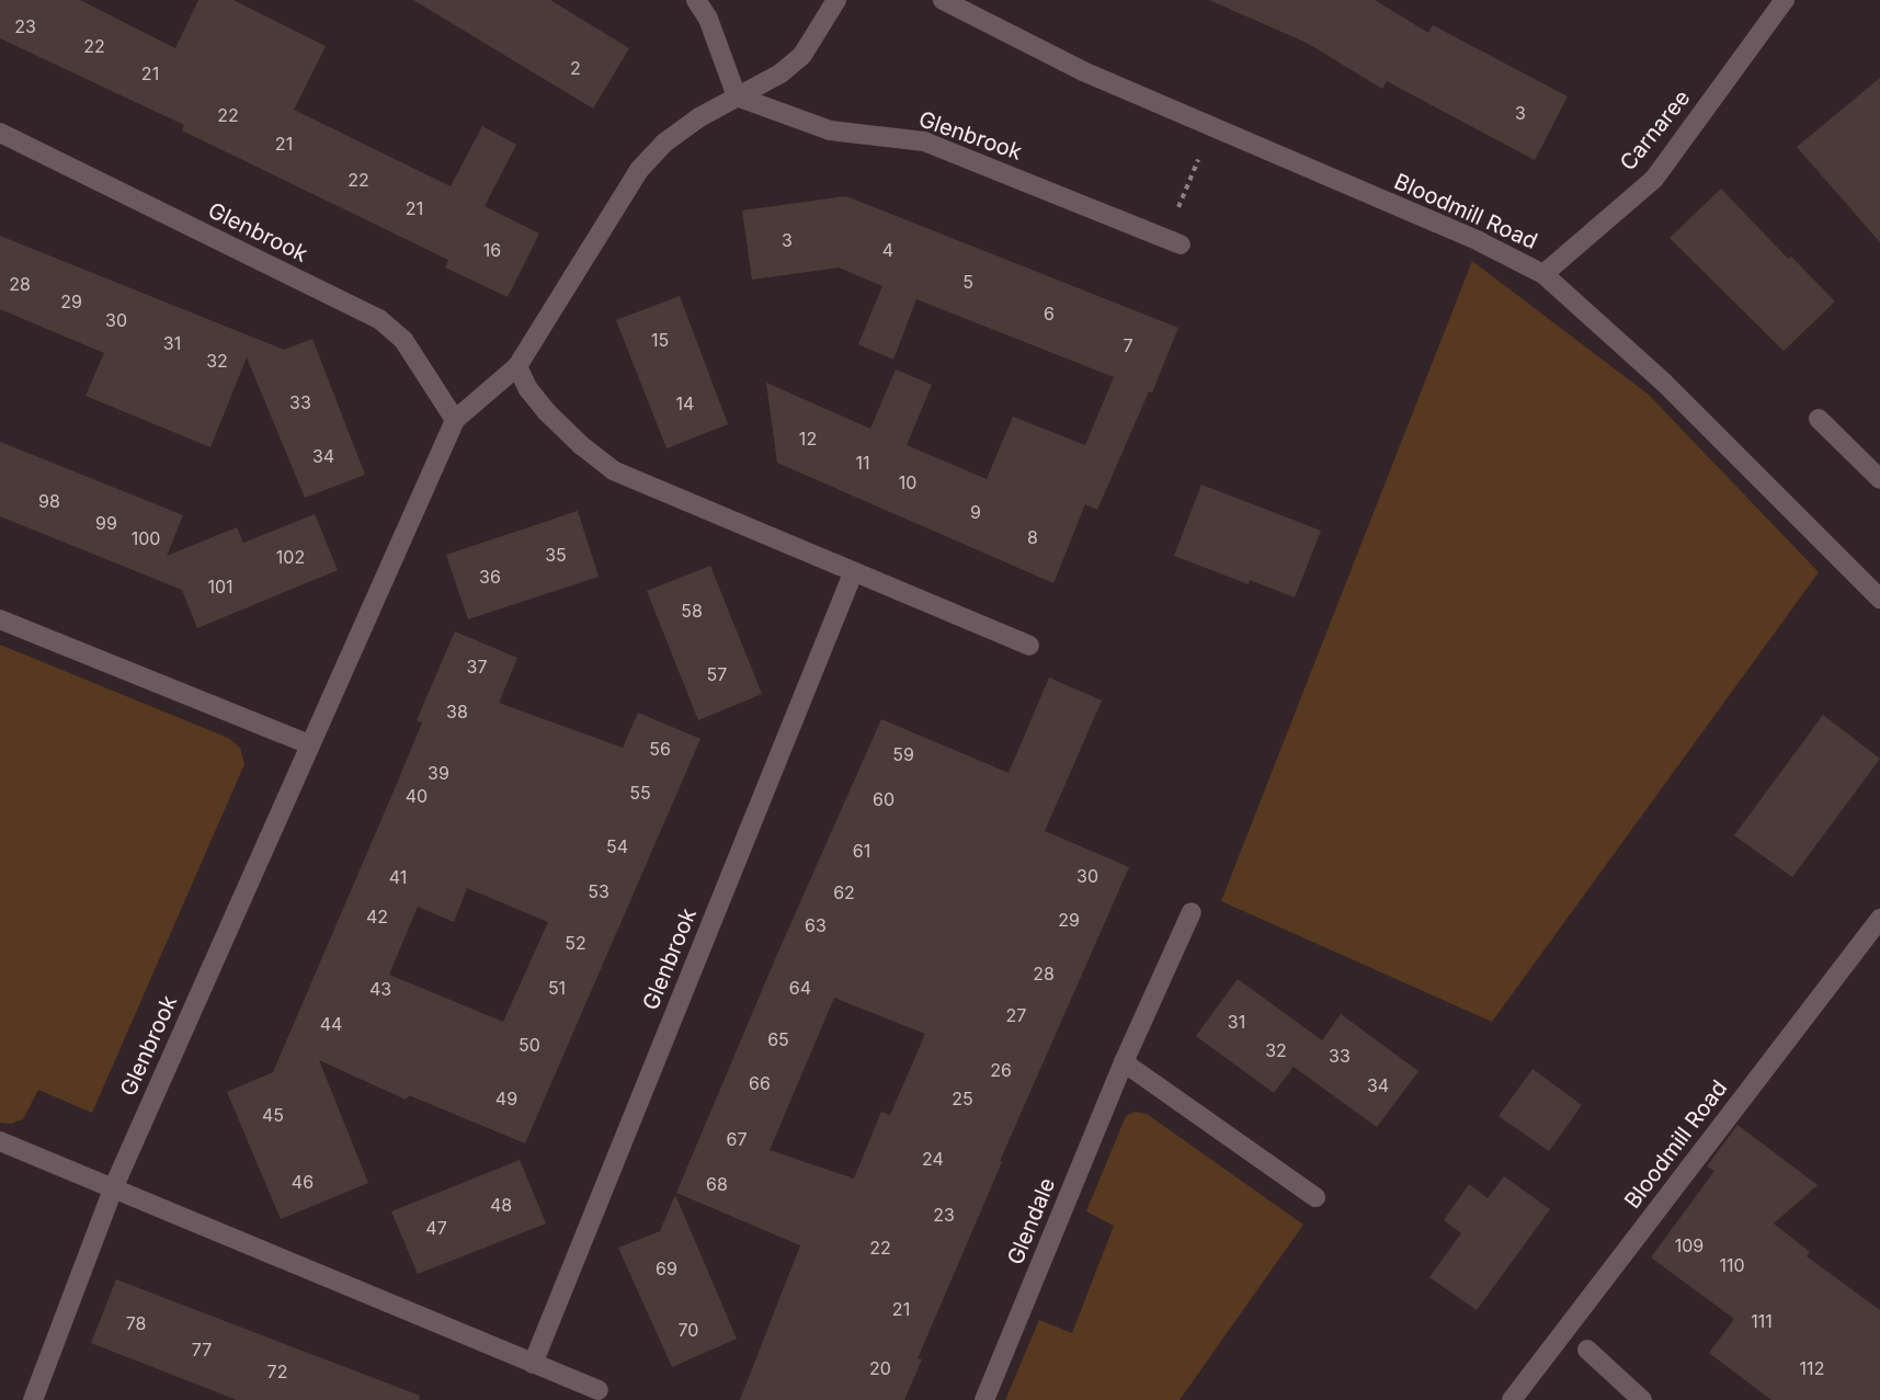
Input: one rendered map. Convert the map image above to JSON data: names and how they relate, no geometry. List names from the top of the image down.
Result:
{
  "streets": {
    "street": [
      "Carnaree",
      "Glenbrook",
      "Bloodmill Road",
      "Glendale"
    ]
  },
  "crossings": [
    ["Carnaree", "Bloodmill Road"]
  ],
  "house_numbers": [
    "23",
    "22",
    "2",
    "21",
    "3",
    "22",
    "21",
    "22",
    "21",
    "3",
    "16",
    "4",
    "5",
    "28",
    "29",
    "6",
    "30",
    "15",
    "31",
    "7",
    "32",
    "33",
    "14",
    "12",
    "34",
    "11",
    "10",
    "98",
    "9",
    "99",
    "8",
    "100",
    "35",
    "102",
    "36",
    "101",
    "58",
    "37",
    "57",
    "38",
    "56",
    "59",
    "39",
    "55",
    "40",
    "60",
    "54",
    "61",
    "30",
    "41",
    "53",
    "62",
    "42",
    "29",
    "63",
    "52",
    "28",
    "51",
    "64",
    "43",
    "27",
    "31",
    "44",
    "65",
    "50",
    "32",
    "33",
    "26",
    "66",
    "34",
    "49",
    "25",
    "45",
    "67",
    "24",
    "46",
    "68",
    "48",
    "23",
    "47",
    "109",
    "22",
    "110",
    "69",
    "21",
    "111",
    "78",
    "70",
    "77",
    "20",
    "112",
    "72"
  ]
}
